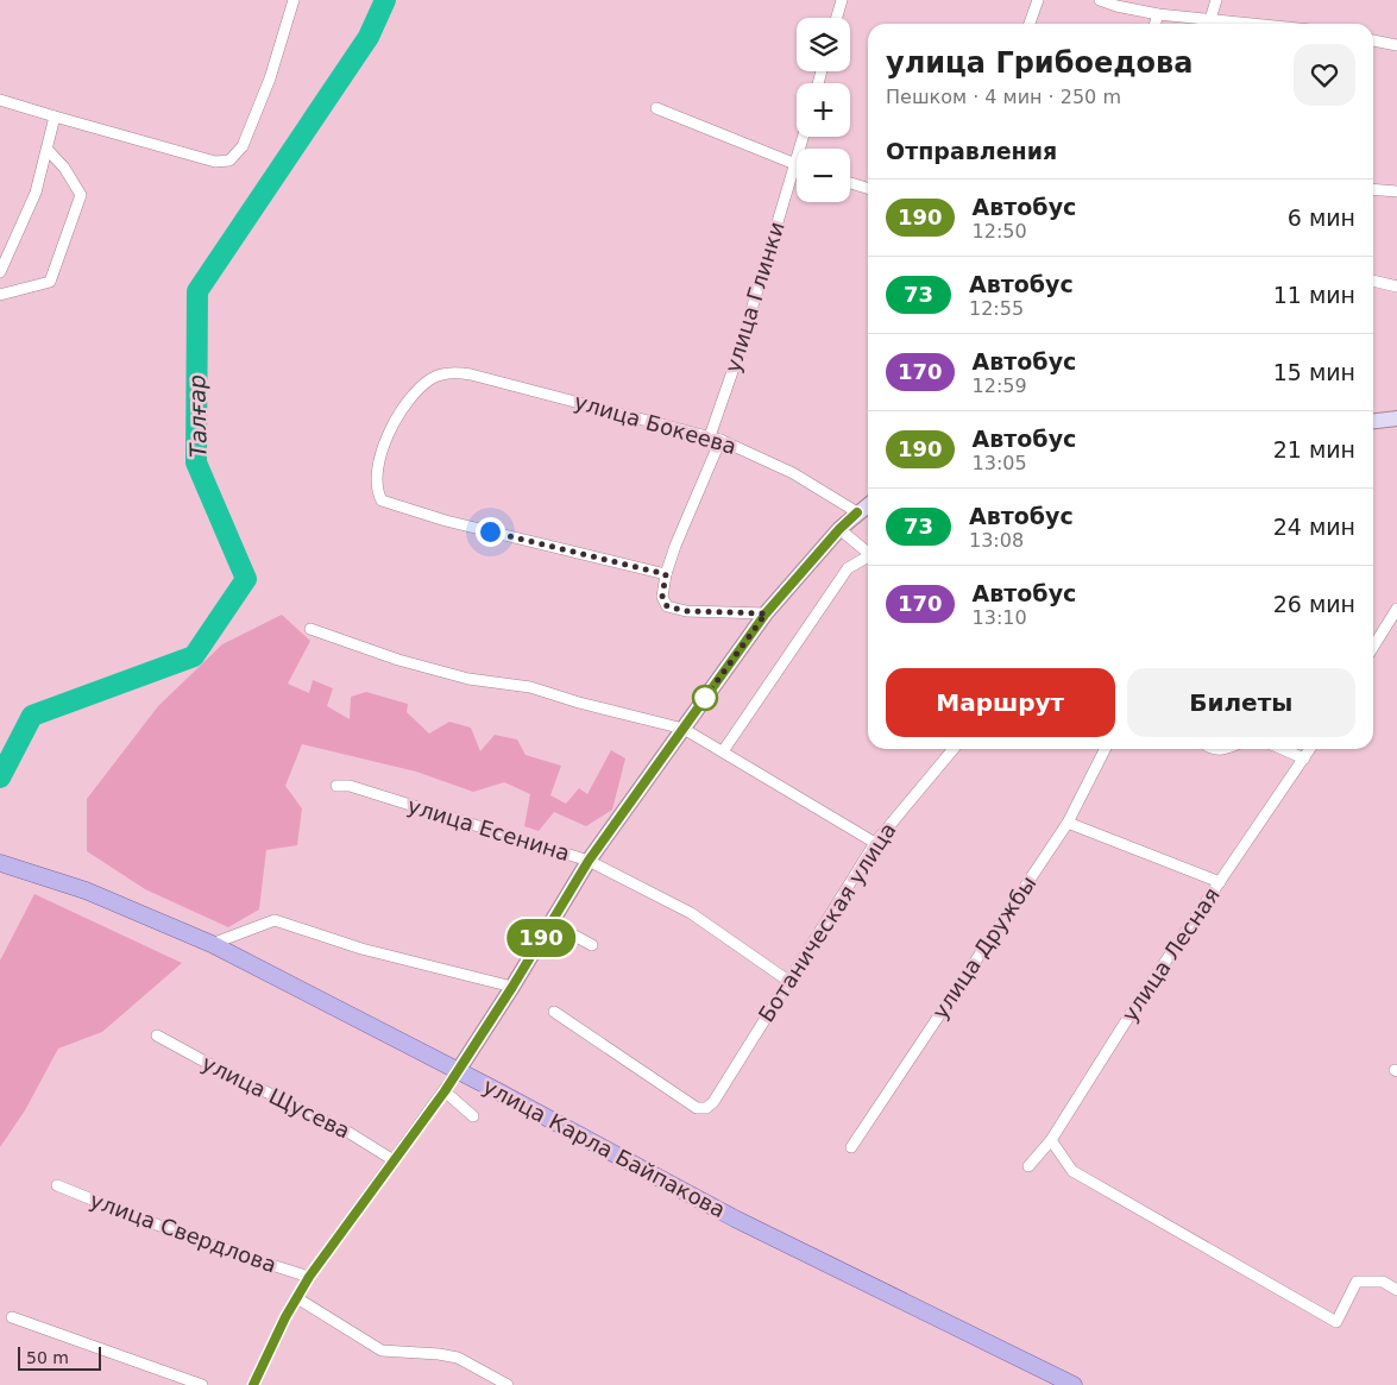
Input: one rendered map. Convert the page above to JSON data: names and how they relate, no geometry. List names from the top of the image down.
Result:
{
  "streets": {
    "main road": ["улица Карла Байпакова"],
    "street": [
      "улица Глинки",
      "улица Бокеева",
      "улица Есенина",
      "Ботаническая улица",
      "улица Дружбы",
      "улица Лесная",
      "улица Щусева",
      "улица Свердлова"
    ]
  },
  "crossings": [
    ["улица Глинки", "улица Бокеева"],
    ["улица Есенина", "Ботаническая улица"]
  ],
  "water": ["Талғар"],
  "lines": ["bus line 190"],
  "scale_bar": "50 m",
  "page": {
    "on_map": "190",
    "map_buttons": ["+", "−"],
    "heading": [
      ["улица Грибоедова", "Пешком · 4 мин · 250 m"],
      "Отправления"
    ],
    "list": [
      {
        "mark": "190",
        "name": "Автобус",
        "note": "12:50",
        "value": "6 мин"
      },
      {
        "mark": "73",
        "name": "Автобус",
        "note": "12:55",
        "value": "11 мин"
      },
      {
        "mark": "170",
        "name": "Автобус",
        "note": "12:59",
        "value": "15 мин"
      },
      {
        "mark": "190",
        "name": "Автобус",
        "note": "13:05",
        "value": "21 мин"
      },
      {
        "mark": "73",
        "name": "Автобус",
        "note": "13:08",
        "value": "24 мин"
      },
      {
        "mark": "170",
        "name": "Автобус",
        "note": "13:10",
        "value": "26 мин"
      }
    ],
    "buttons": ["Маршрут", "Билеты"],
    "scale": "50 m"
  }
}
